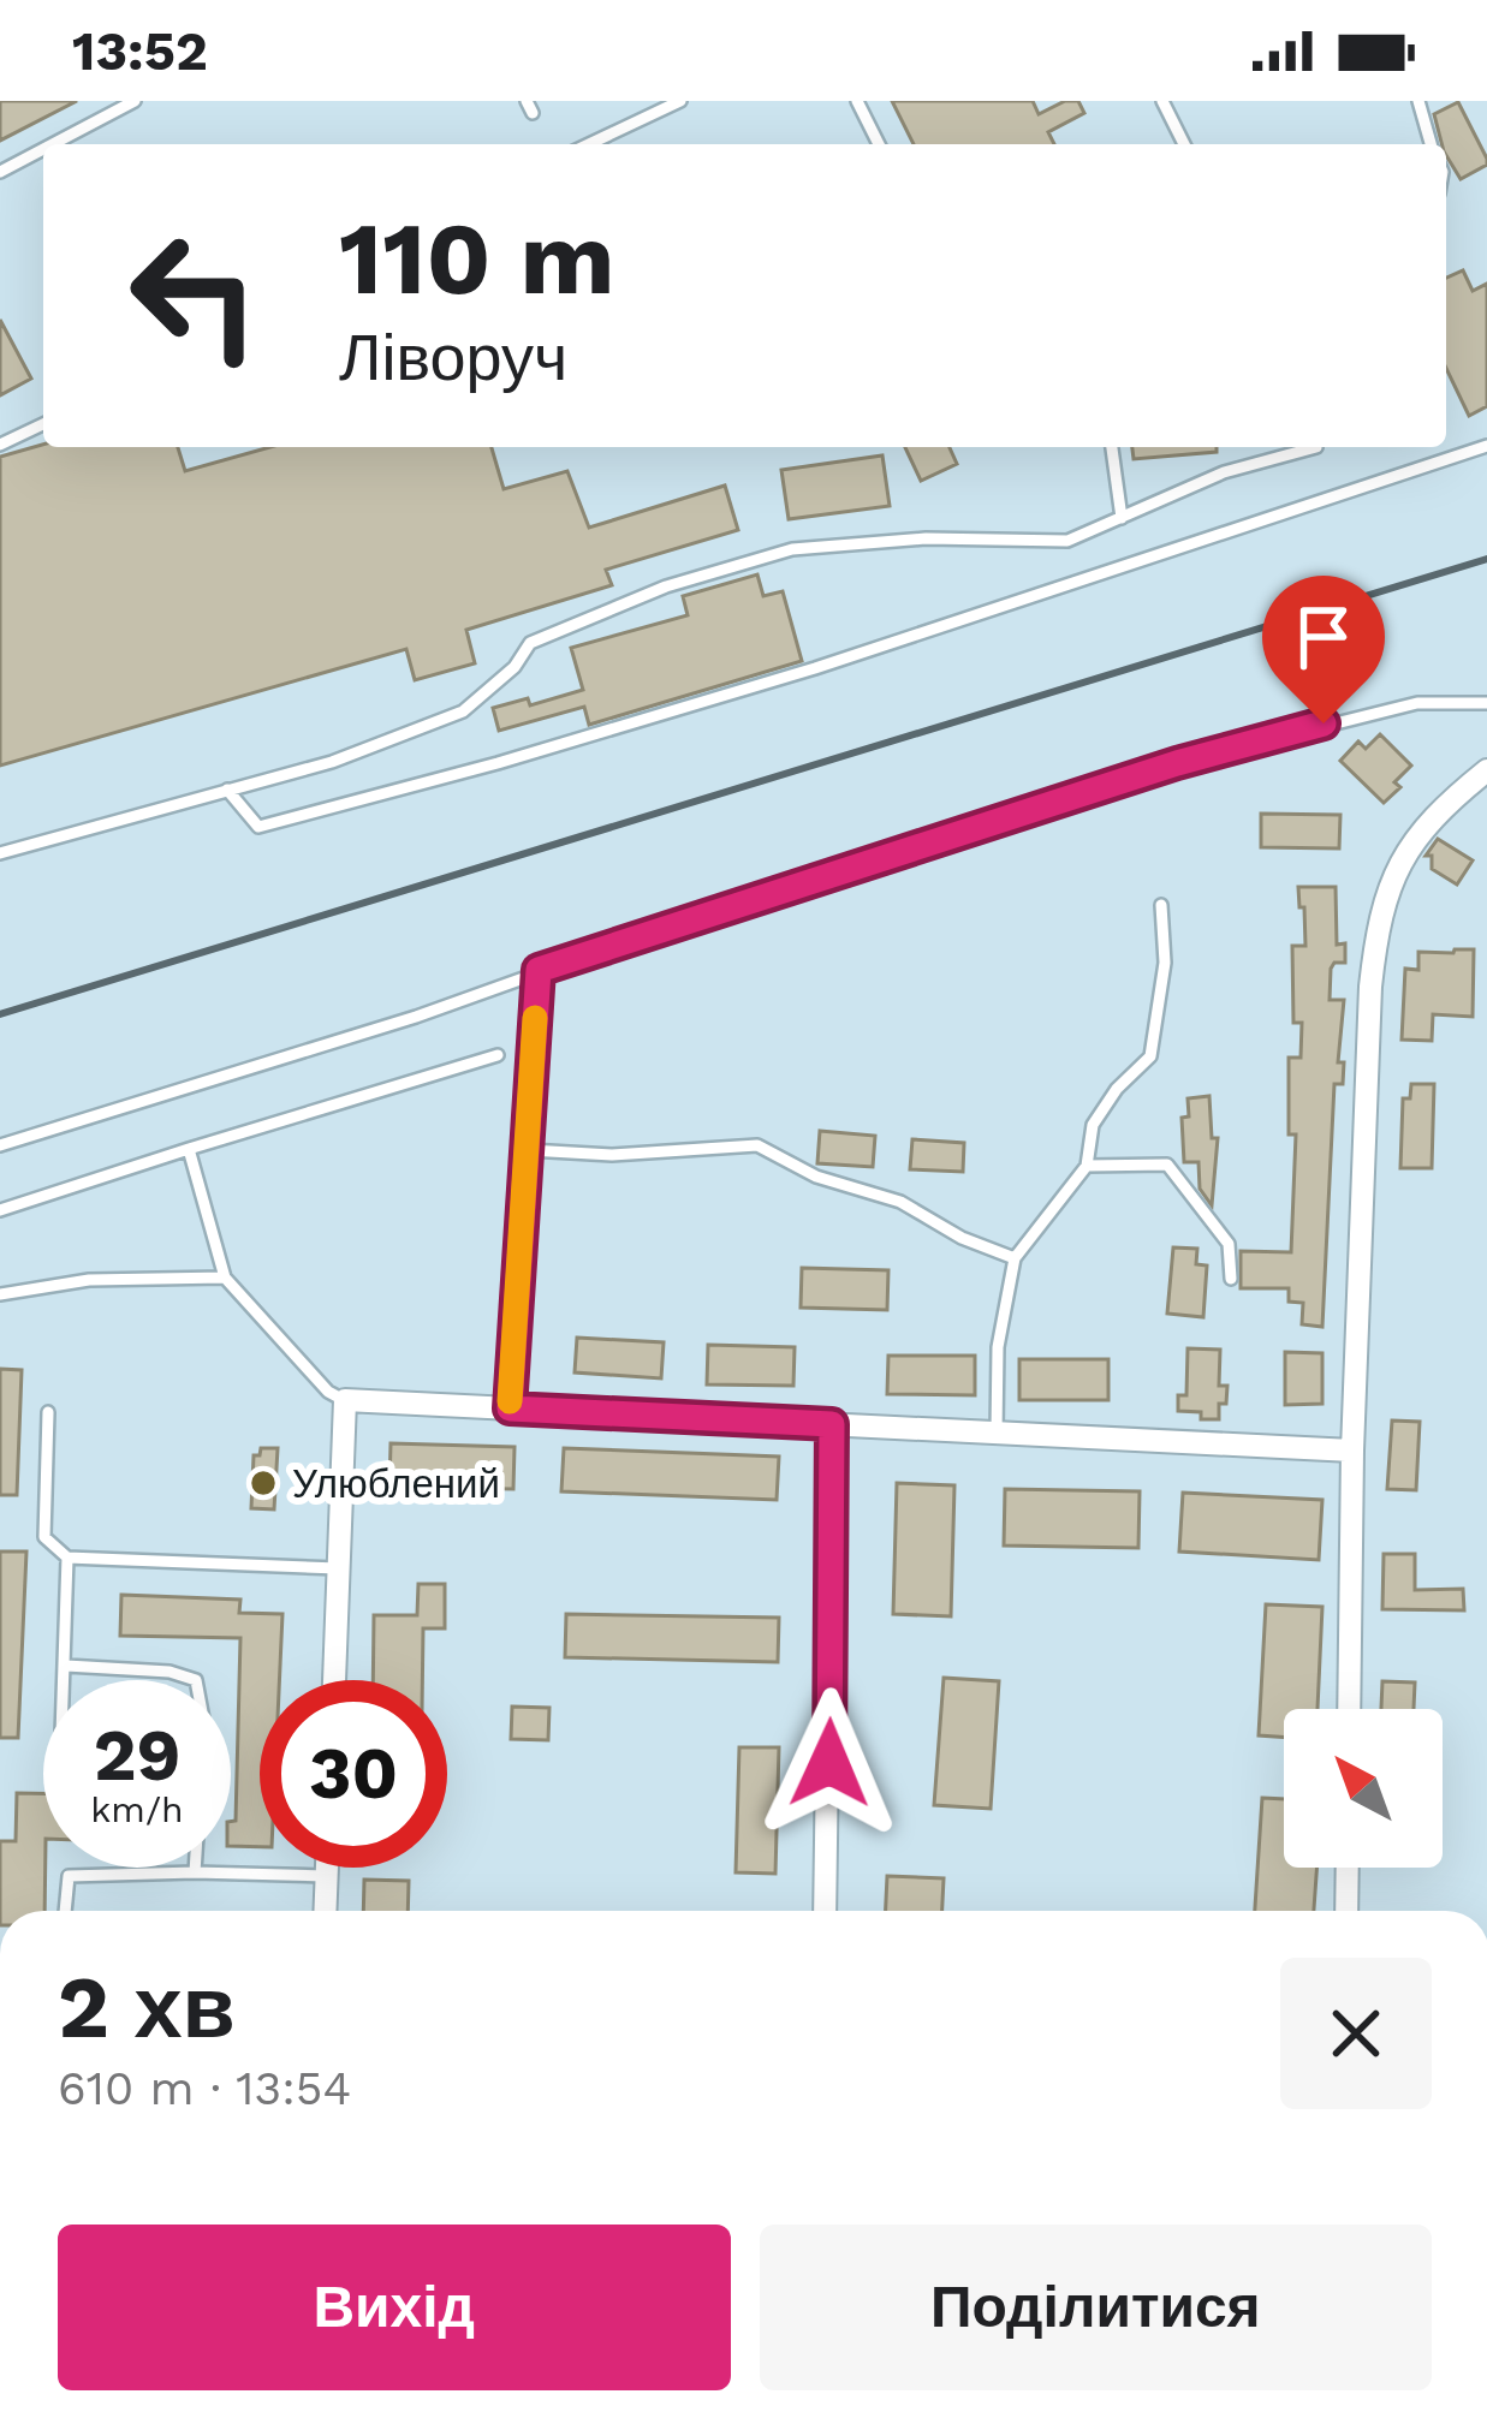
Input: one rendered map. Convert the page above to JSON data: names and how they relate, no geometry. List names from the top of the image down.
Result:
{
  "places": ["Улюблений"],
  "north": "top left",
  "page": {
    "status": "13:52",
    "turn": ["110 m", "Ліворуч"],
    "speed": "29 km/h",
    "limit": "30",
    "heading": ["2 хв", "610 m · 13:54"],
    "buttons": ["Вихід", "Поділитися"]
  }
}
